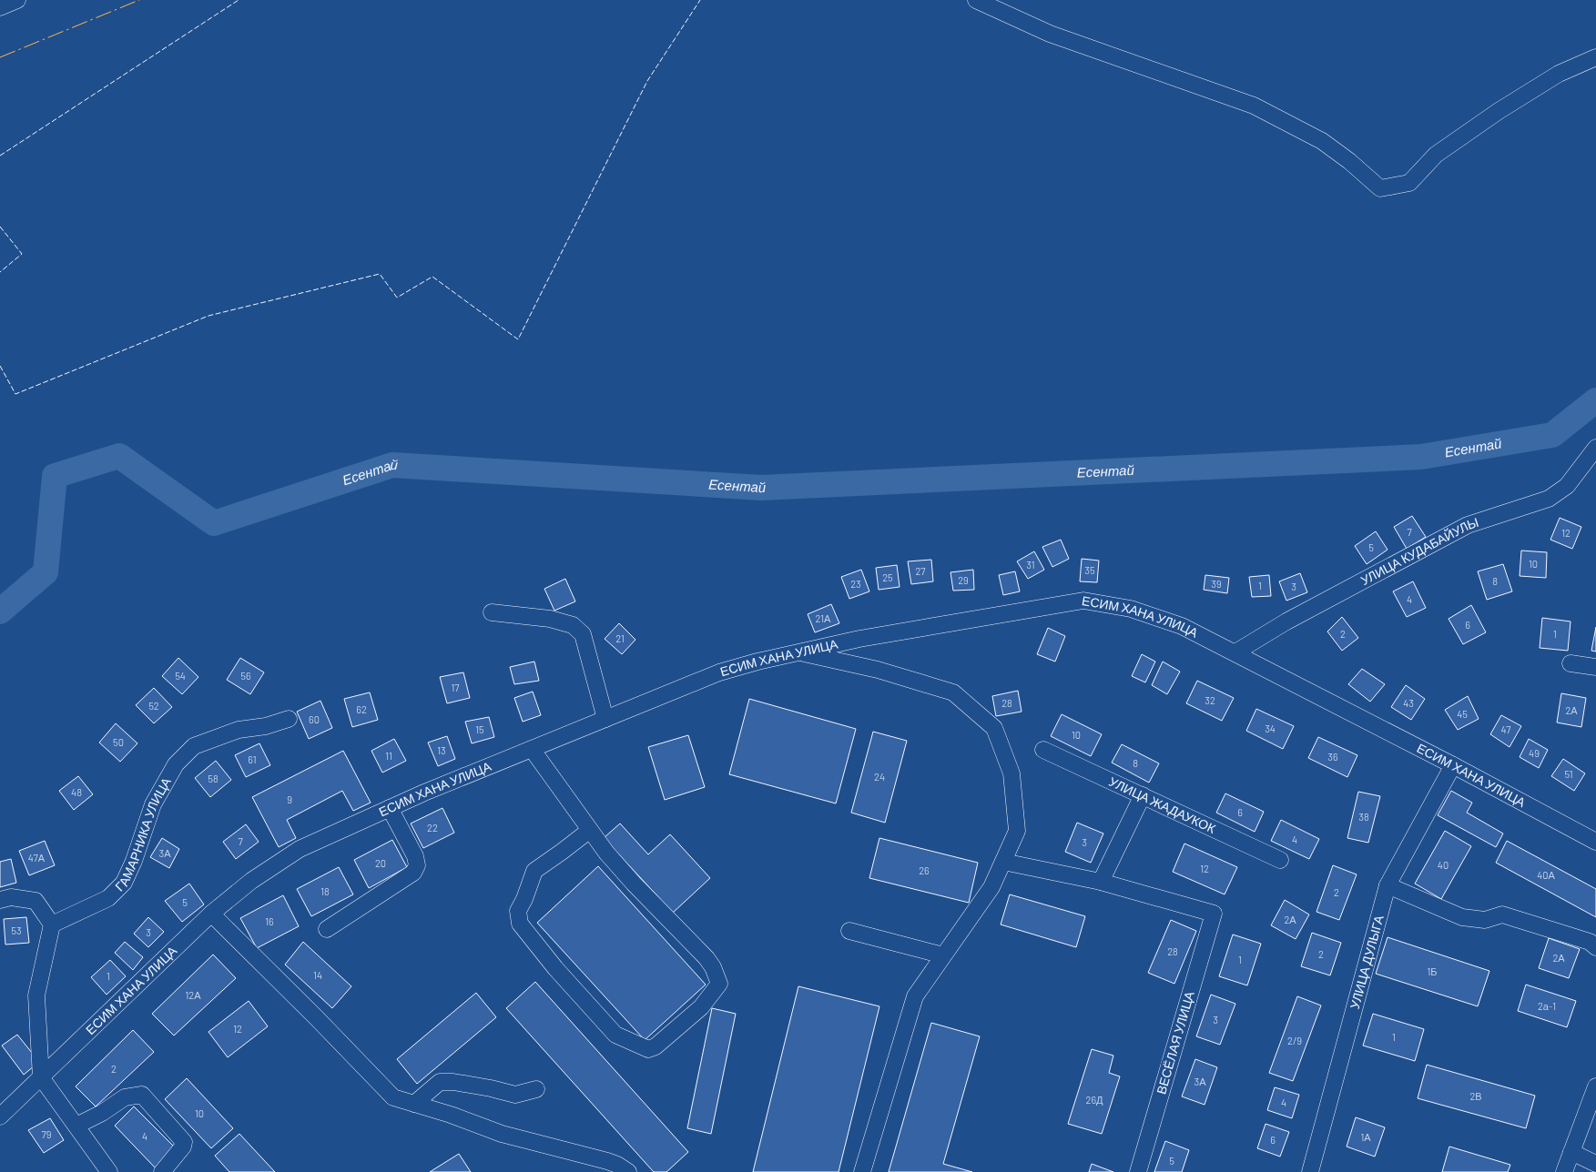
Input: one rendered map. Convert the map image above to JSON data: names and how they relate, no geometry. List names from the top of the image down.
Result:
{
  "streets": {
    "street": [
      "УЛИЦА КУДАБАЙУЛЫ",
      "ЕСИМ ХАНА УЛИЦА",
      "УЛИЦА ЖАДАУКОК",
      "ГАМАРНИКА УЛИЦА",
      "УЛИЦА ДУЛЫГА",
      "ВЕСЁЛАЯ УЛИЦА"
    ]
  },
  "crossings": [
    ["УЛИЦА КУДАБАЙУЛЫ", "ЕСИМ ХАНА УЛИЦА"],
    ["ЕСИМ ХАНА УЛИЦА", "УЛИЦА ДУЛЫГА"]
  ],
  "water": ["Есентай"],
  "house_numbers": [
    "7",
    "12",
    "5",
    "10",
    "31",
    "35",
    "27",
    "25",
    "29",
    "8",
    "23",
    "39",
    "1",
    "3",
    "4",
    "21А",
    "6",
    "2",
    "1",
    "21",
    "54",
    "56",
    "17",
    "32",
    "28",
    "43",
    "52",
    "62",
    "2А",
    "45",
    "60",
    "34",
    "15",
    "47",
    "10",
    "50",
    "13",
    "49",
    "11",
    "36",
    "61",
    "8",
    "51",
    "24",
    "58",
    "48",
    "9",
    "6",
    "38",
    "22",
    "4",
    "7",
    "3",
    "3А",
    "47А",
    "20",
    "40",
    "12",
    "26",
    "40А",
    "18",
    "2",
    "5",
    "2А",
    "16",
    "53",
    "3",
    "28",
    "2",
    "2А",
    "1",
    "1Б",
    "14",
    "1",
    "12А",
    "2а-1",
    "3",
    "12",
    "1",
    "2/9",
    "2",
    "3А",
    "2В",
    "26Д",
    "4",
    "10",
    "79",
    "4",
    "1А",
    "6",
    "5"
  ]
}
